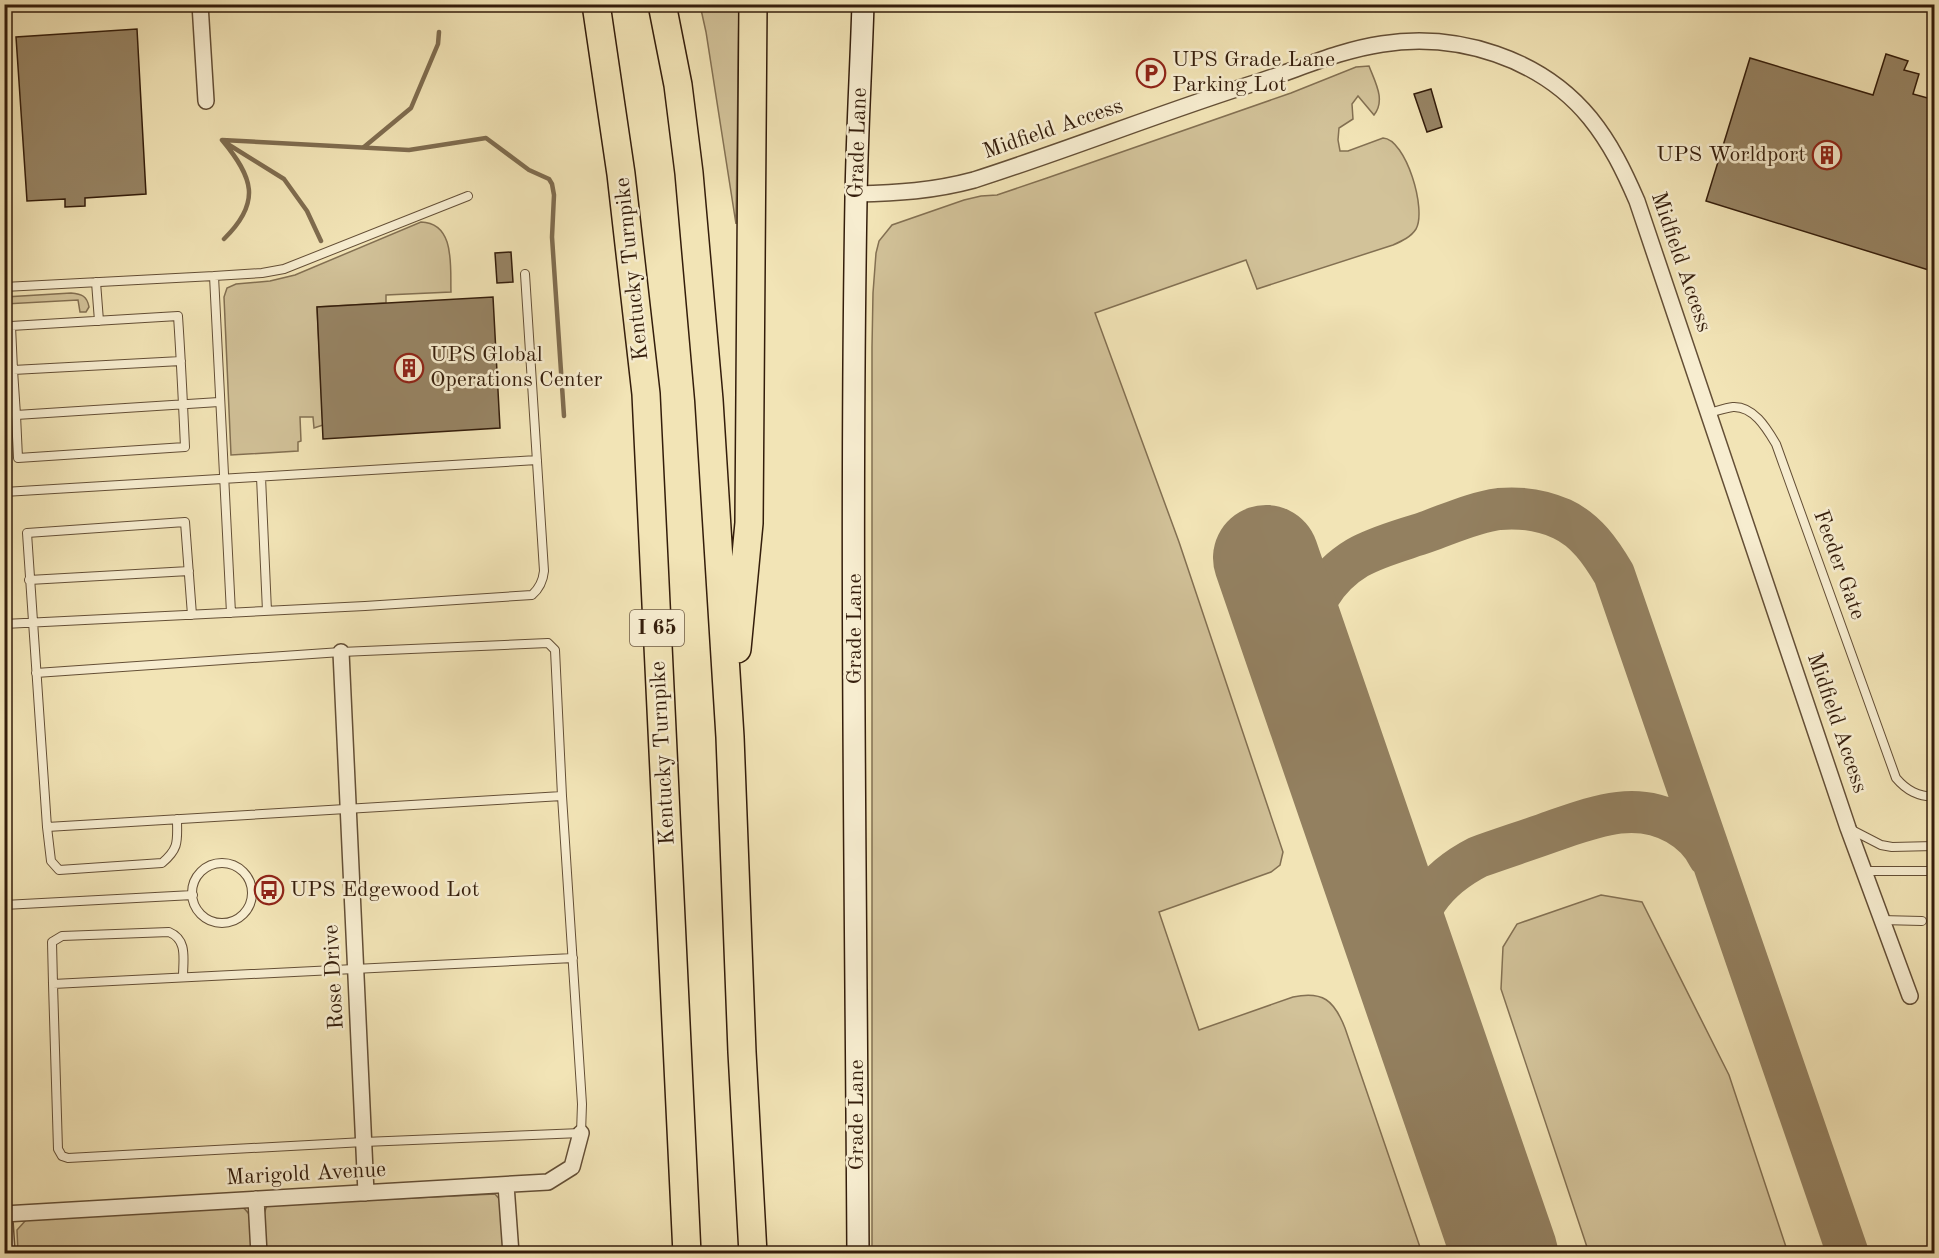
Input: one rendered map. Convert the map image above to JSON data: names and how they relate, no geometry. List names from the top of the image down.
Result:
{
  "streets": {
    "highway": ["Kentucky Turnpike", "I 65"],
    "main road": ["Grade Lane"],
    "street": ["Midfield Access", "Rose Drive", "Marigold Avenue"],
    "lane": ["Feeder Gate"]
  },
  "crossings": [
    ["Midfield Access", "Grade Lane"],
    ["Midfield Access", "Feeder Gate"],
    ["Rose Drive", "Marigold Avenue"]
  ],
  "places": {
    "parking": ["UPS Grade Lane Parking Lot"],
    "building": ["UPS Worldport", "UPS Global Operations Center"],
    "bus stop": ["UPS Edgewood Lot"]
  }
}
